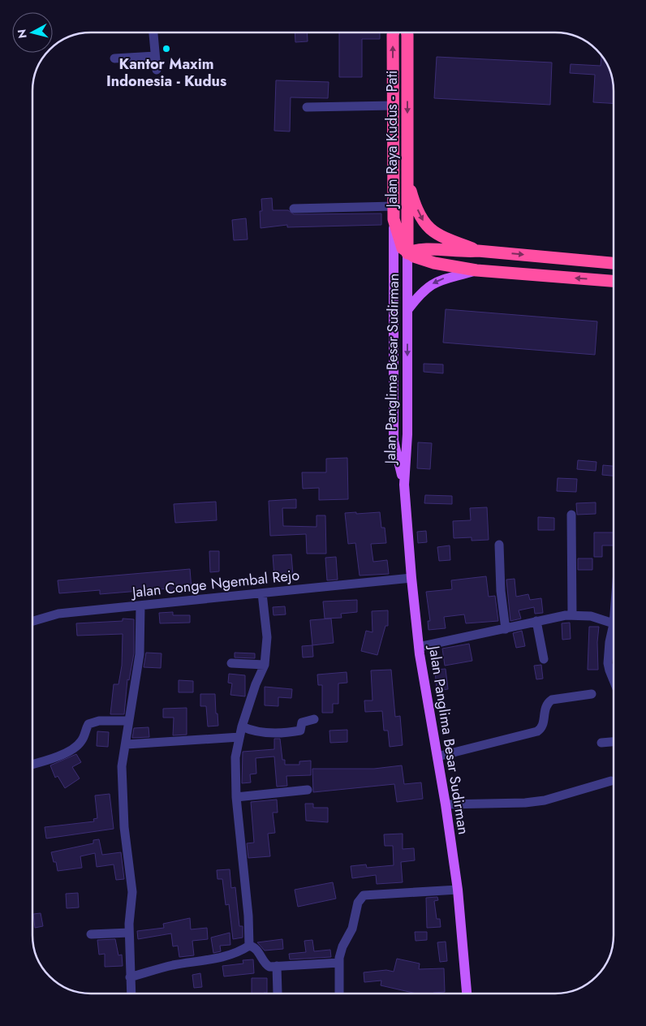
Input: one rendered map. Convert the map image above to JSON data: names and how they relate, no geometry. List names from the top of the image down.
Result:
{
  "streets": {
    "highway": ["Jalan Raya Kudus - Pati"],
    "main road": ["Jalan Panglima Besar Sudirman"],
    "street": ["Jalan Conge Ngembal Rejo"]
  },
  "crossings": [
    ["Jalan Raya Kudus - Pati", "Jalan Panglima Besar Sudirman"],
    ["Jalan Panglima Besar Sudirman", "Jalan Conge Ngembal Rejo"]
  ],
  "places": ["Kantor Maxim Indonesia - Kudus"],
  "north": "left"
}
